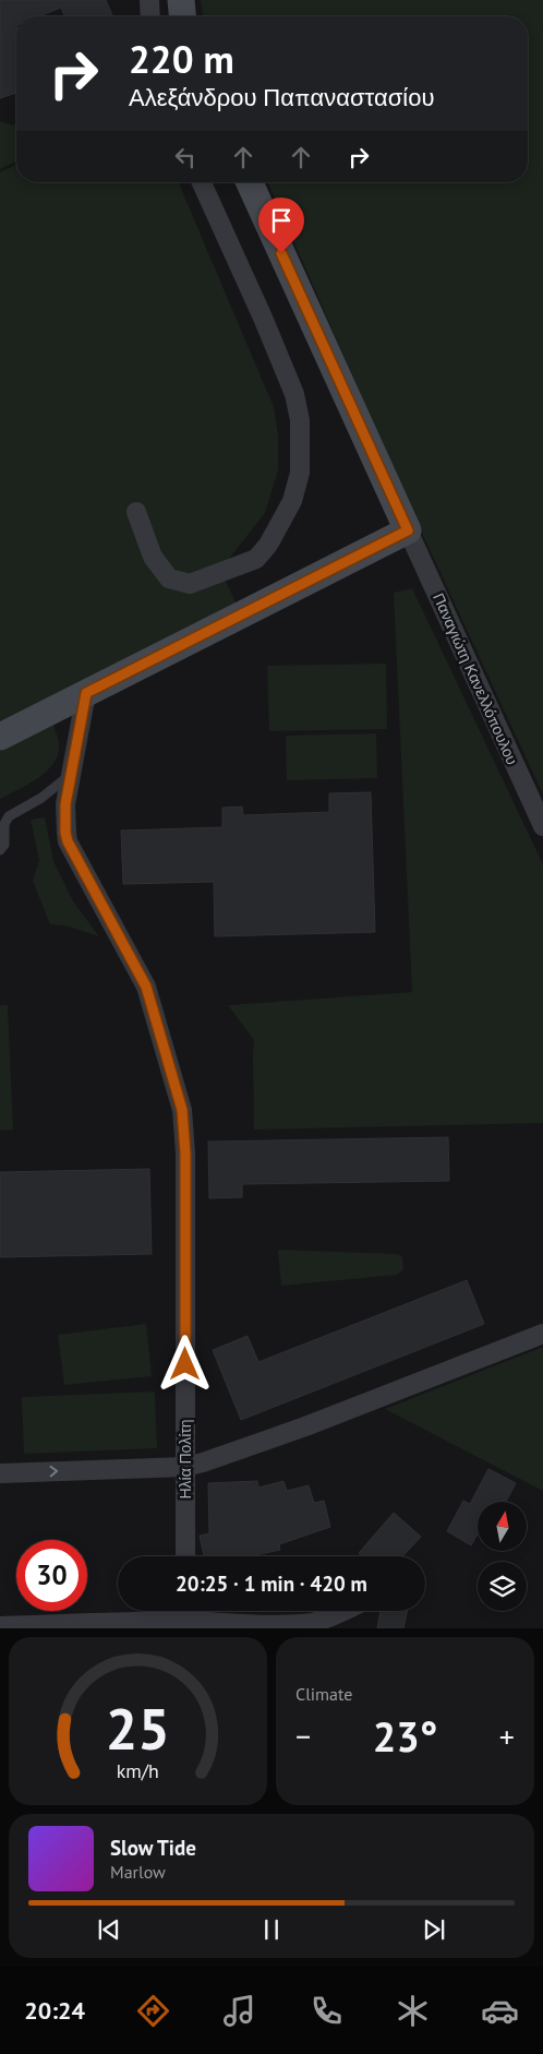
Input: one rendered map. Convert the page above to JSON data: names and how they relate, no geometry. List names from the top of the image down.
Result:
{
  "streets": {
    "street": ["Παναγιώτη Κανελλόπουλου", "Ηλία Πολίτη"]
  },
  "north": "top",
  "page": {
    "turn": ["220 m", "Αλεξάνδρου Παπαναστασίου"],
    "limit": "30",
    "trip": "20:25 · 1 min · 420 m",
    "tile": "Climate",
    "heat": ["−", "23°", "+"],
    "song": ["Slow Tide", "Marlow"],
    "tabs": "20:24",
    "gauge": ["25", "km/h"]
  }
}
